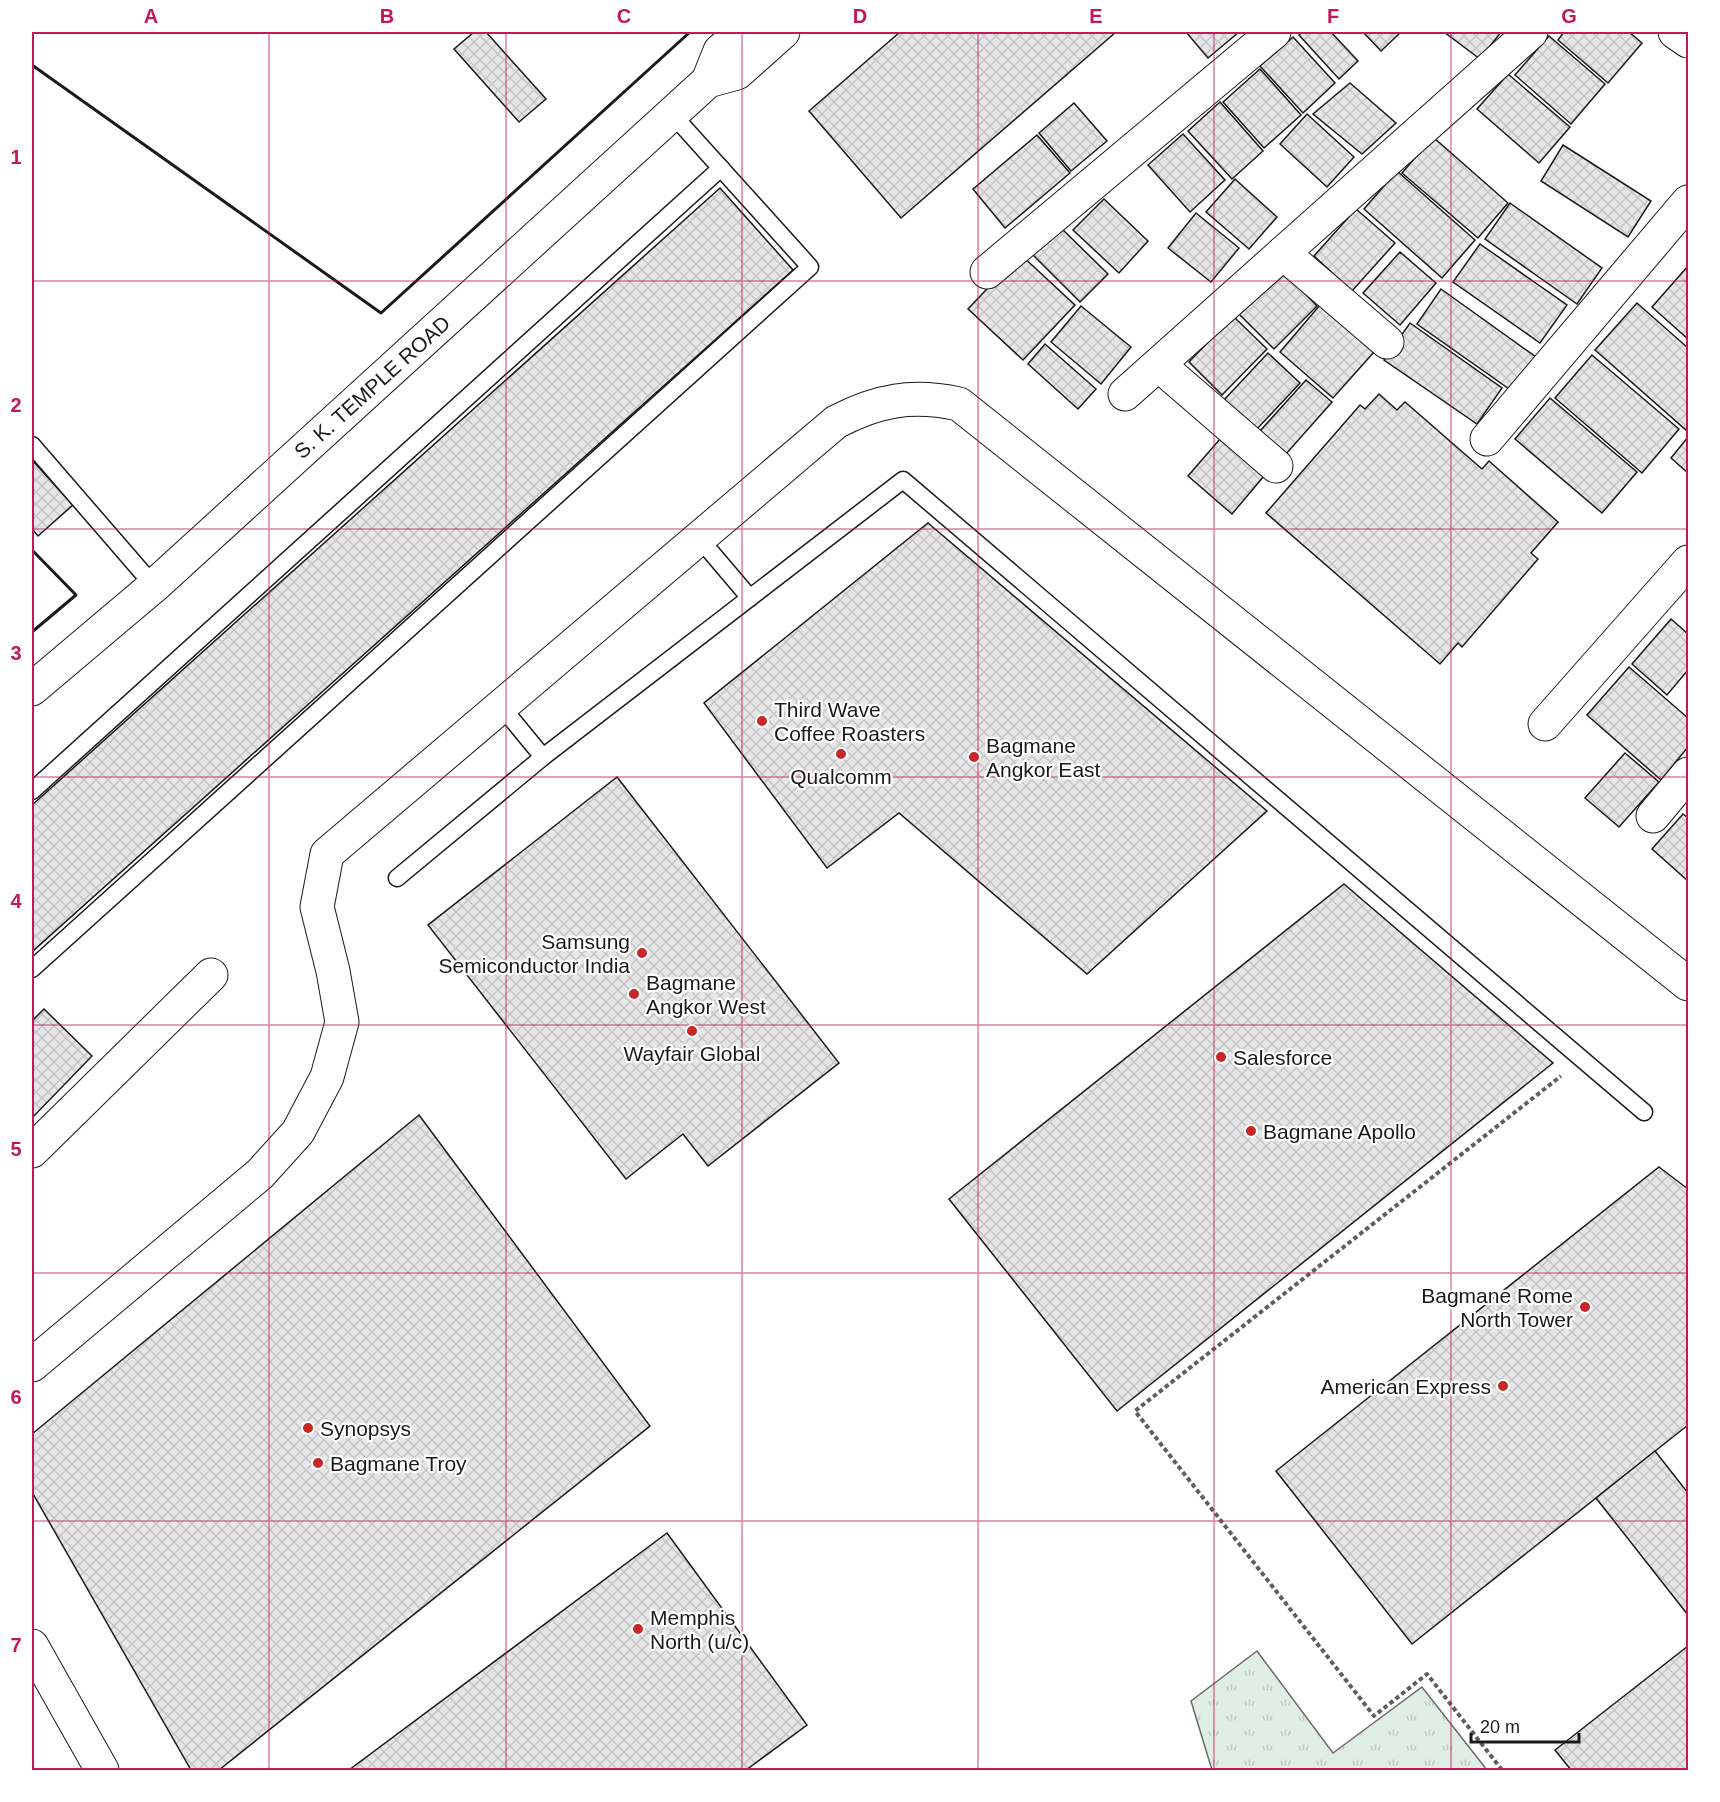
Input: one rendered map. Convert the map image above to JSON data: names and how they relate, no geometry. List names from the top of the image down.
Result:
{
  "streets": {
    "street": ["S. K. TEMPLE ROAD"]
  },
  "places": [
    "Third Wave Coffee Roasters",
    "Qualcomm",
    "Bagmane Angkor East",
    "Samsung Semiconductor India",
    "Bagmane Angkor West",
    "Wayfair Global",
    "Salesforce",
    "Bagmane Apollo",
    "Bagmane Rome North Tower",
    "American Express",
    "Synopsys",
    "Bagmane Troy",
    "Memphis North (u/c)"
  ],
  "scale_bar": "20 m",
  "grid": {
    "columns": [
      "A",
      "B",
      "C",
      "D",
      "E",
      "F",
      "G"
    ],
    "rows": [
      "1",
      "2",
      "3",
      "4",
      "5",
      "6",
      "7"
    ]
  }
}
